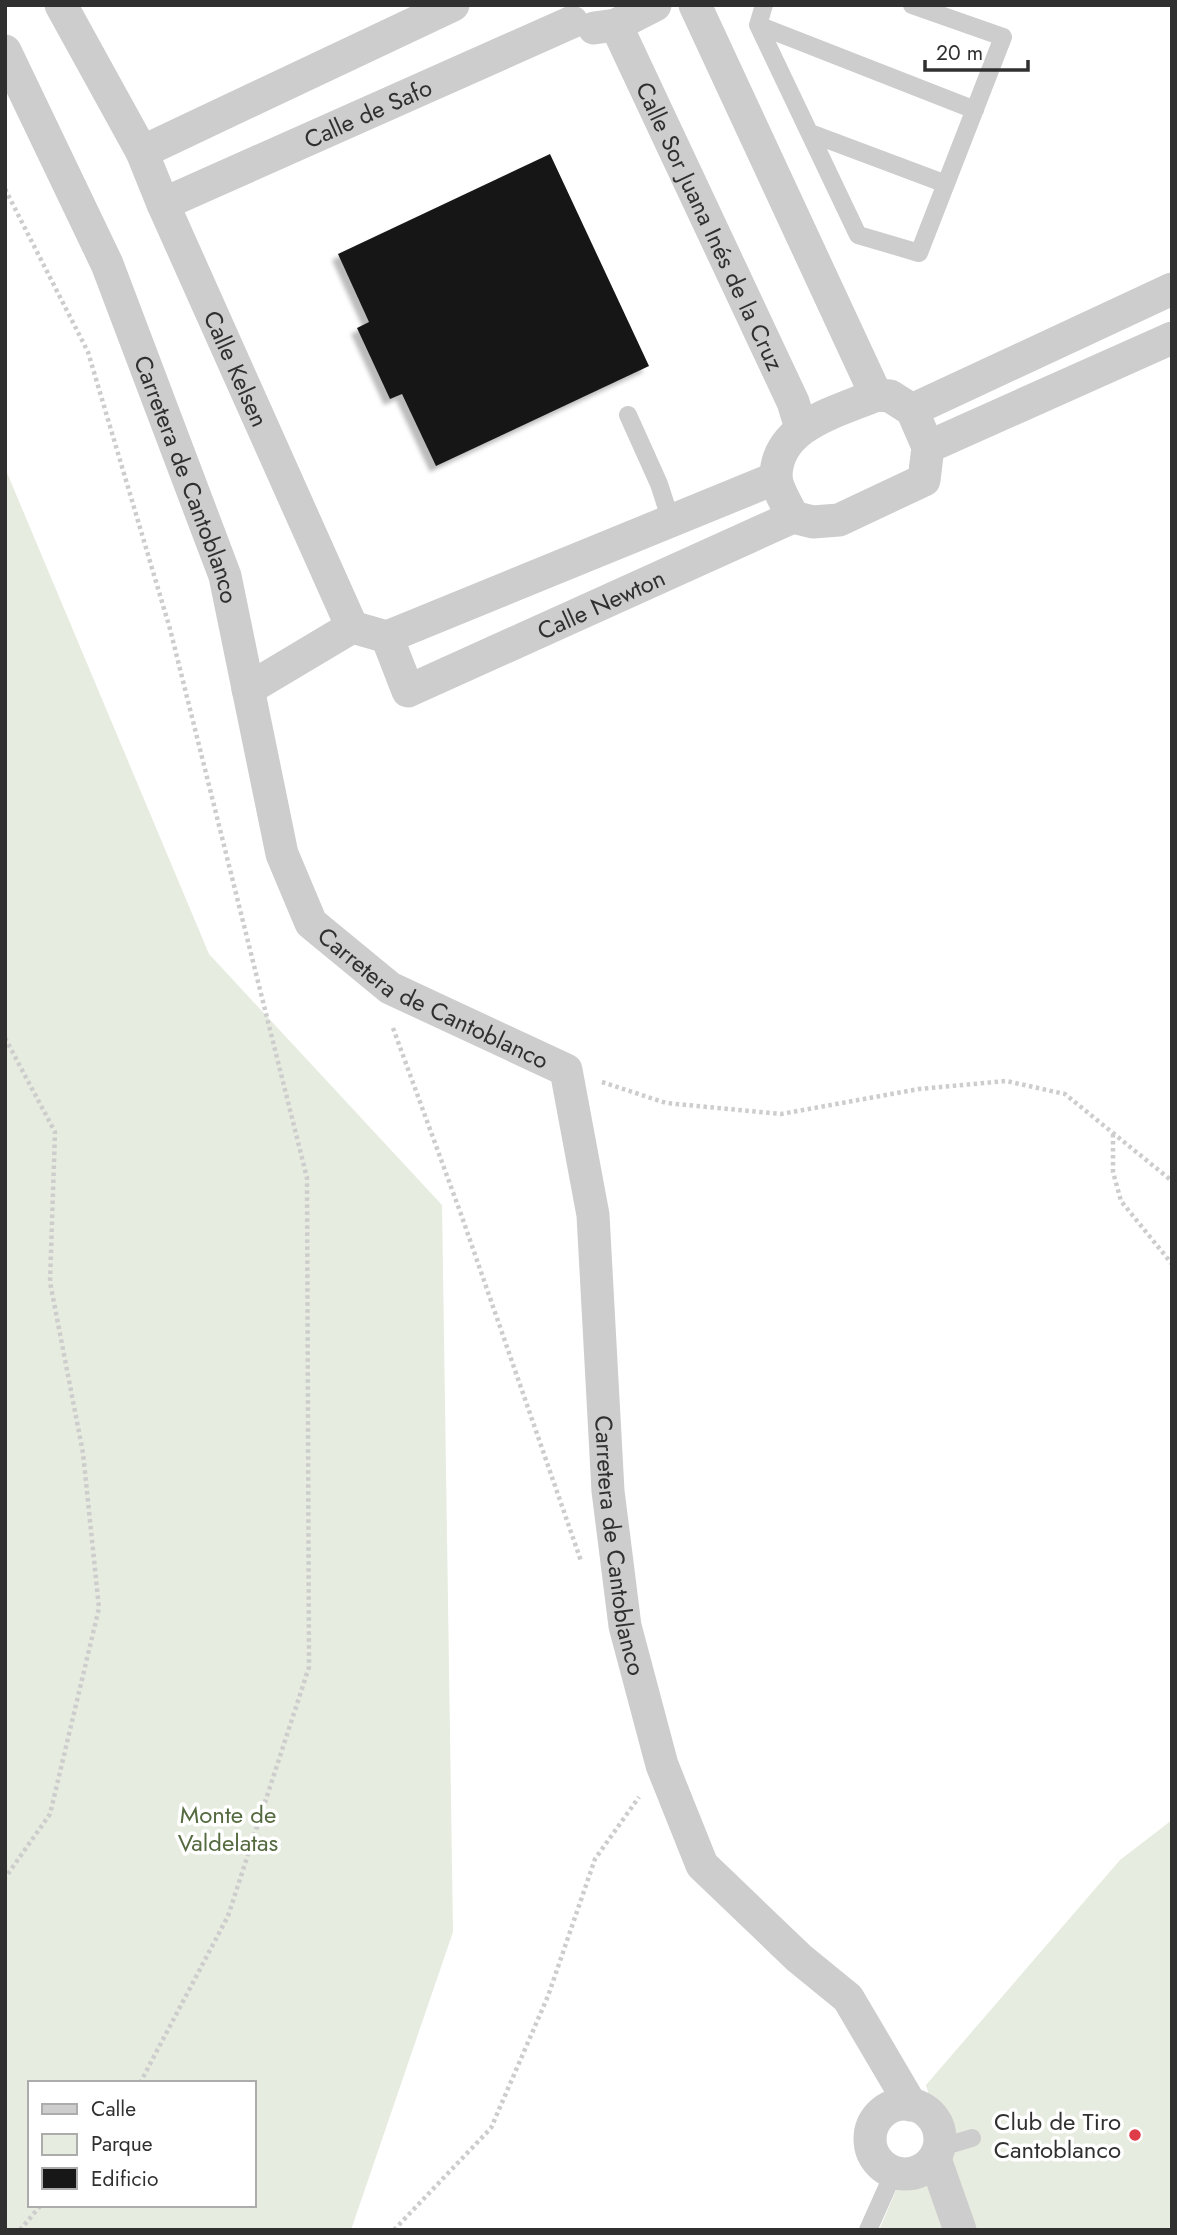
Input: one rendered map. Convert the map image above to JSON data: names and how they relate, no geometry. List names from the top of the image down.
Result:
{
  "streets": {
    "street": [
      "Calle de Safo",
      "Calle Sor Juana Inés de la Cruz",
      "Calle Kelsen",
      "Carretera de Cantoblanco",
      "Calle Newton"
    ]
  },
  "crossings": [
    ["Calle de Safo", "Calle Kelsen"],
    ["Calle Sor Juana Inés de la Cruz", "Calle Newton"]
  ],
  "parks": ["Monte de Valdelatas"],
  "places": ["Club de Tiro Cantoblanco"],
  "legend": ["Calle", "Parque", "Edificio"],
  "scale_bar": "20 m"
}
